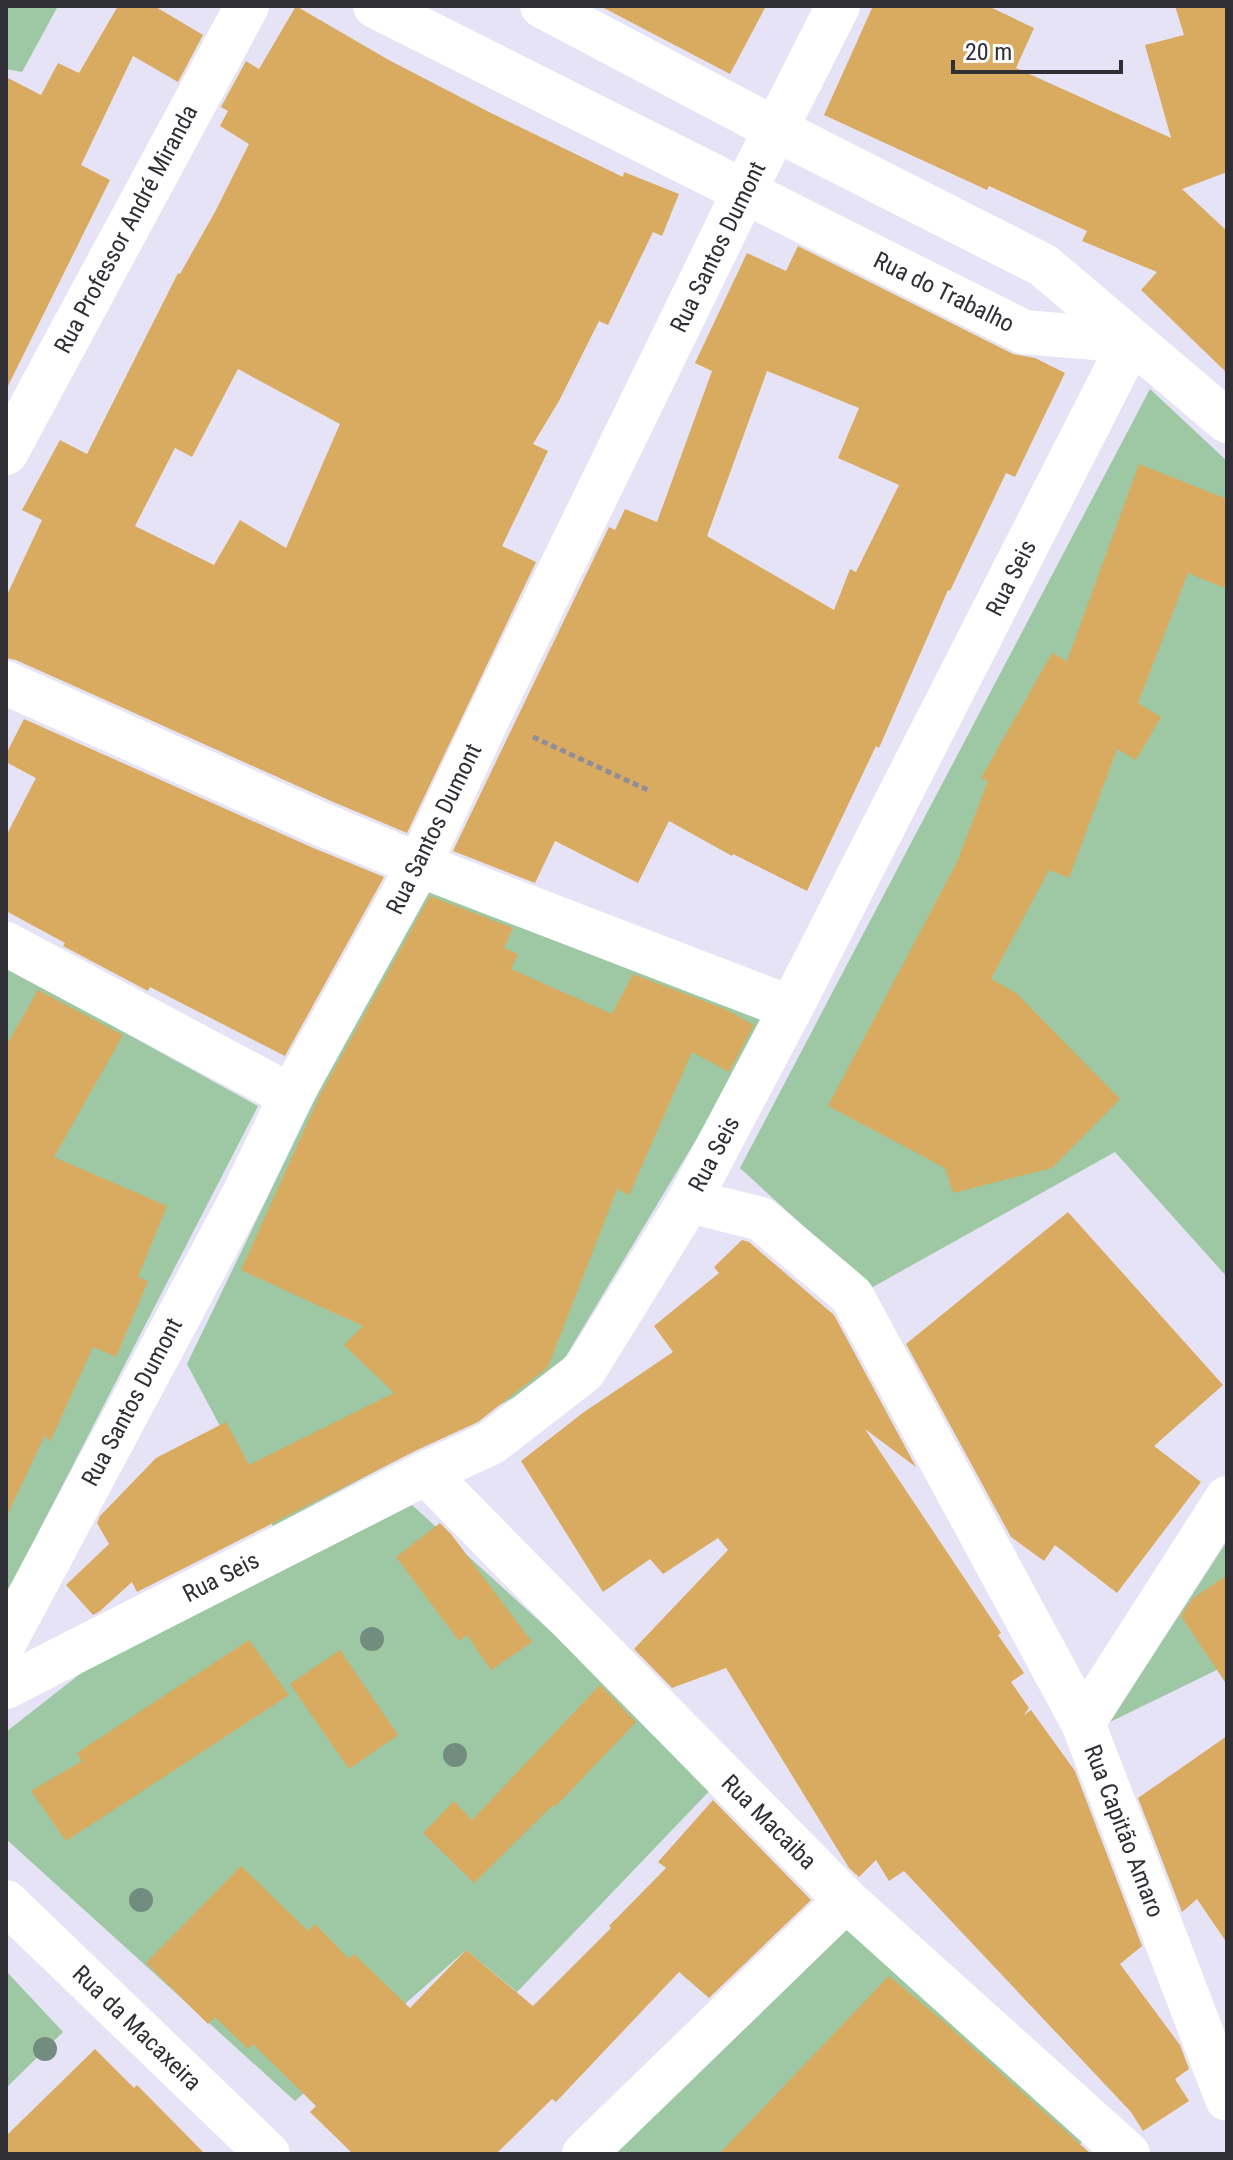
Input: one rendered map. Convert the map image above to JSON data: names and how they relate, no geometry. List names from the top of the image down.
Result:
{
  "streets": {
    "street": [
      "Rua Professor André Miranda",
      "Rua Santos Dumont",
      "Rua do Trabalho",
      "Rua Seis",
      "Rua Macaiba",
      "Rua Capitão Amaro",
      "Rua da Macaxeira"
    ]
  },
  "crossings": [
    ["Rua Santos Dumont", "Rua do Trabalho"],
    ["Rua do Trabalho", "Rua Seis"],
    ["Rua Seis", "Rua Macaiba"]
  ],
  "scale_bar": "20 m"
}
